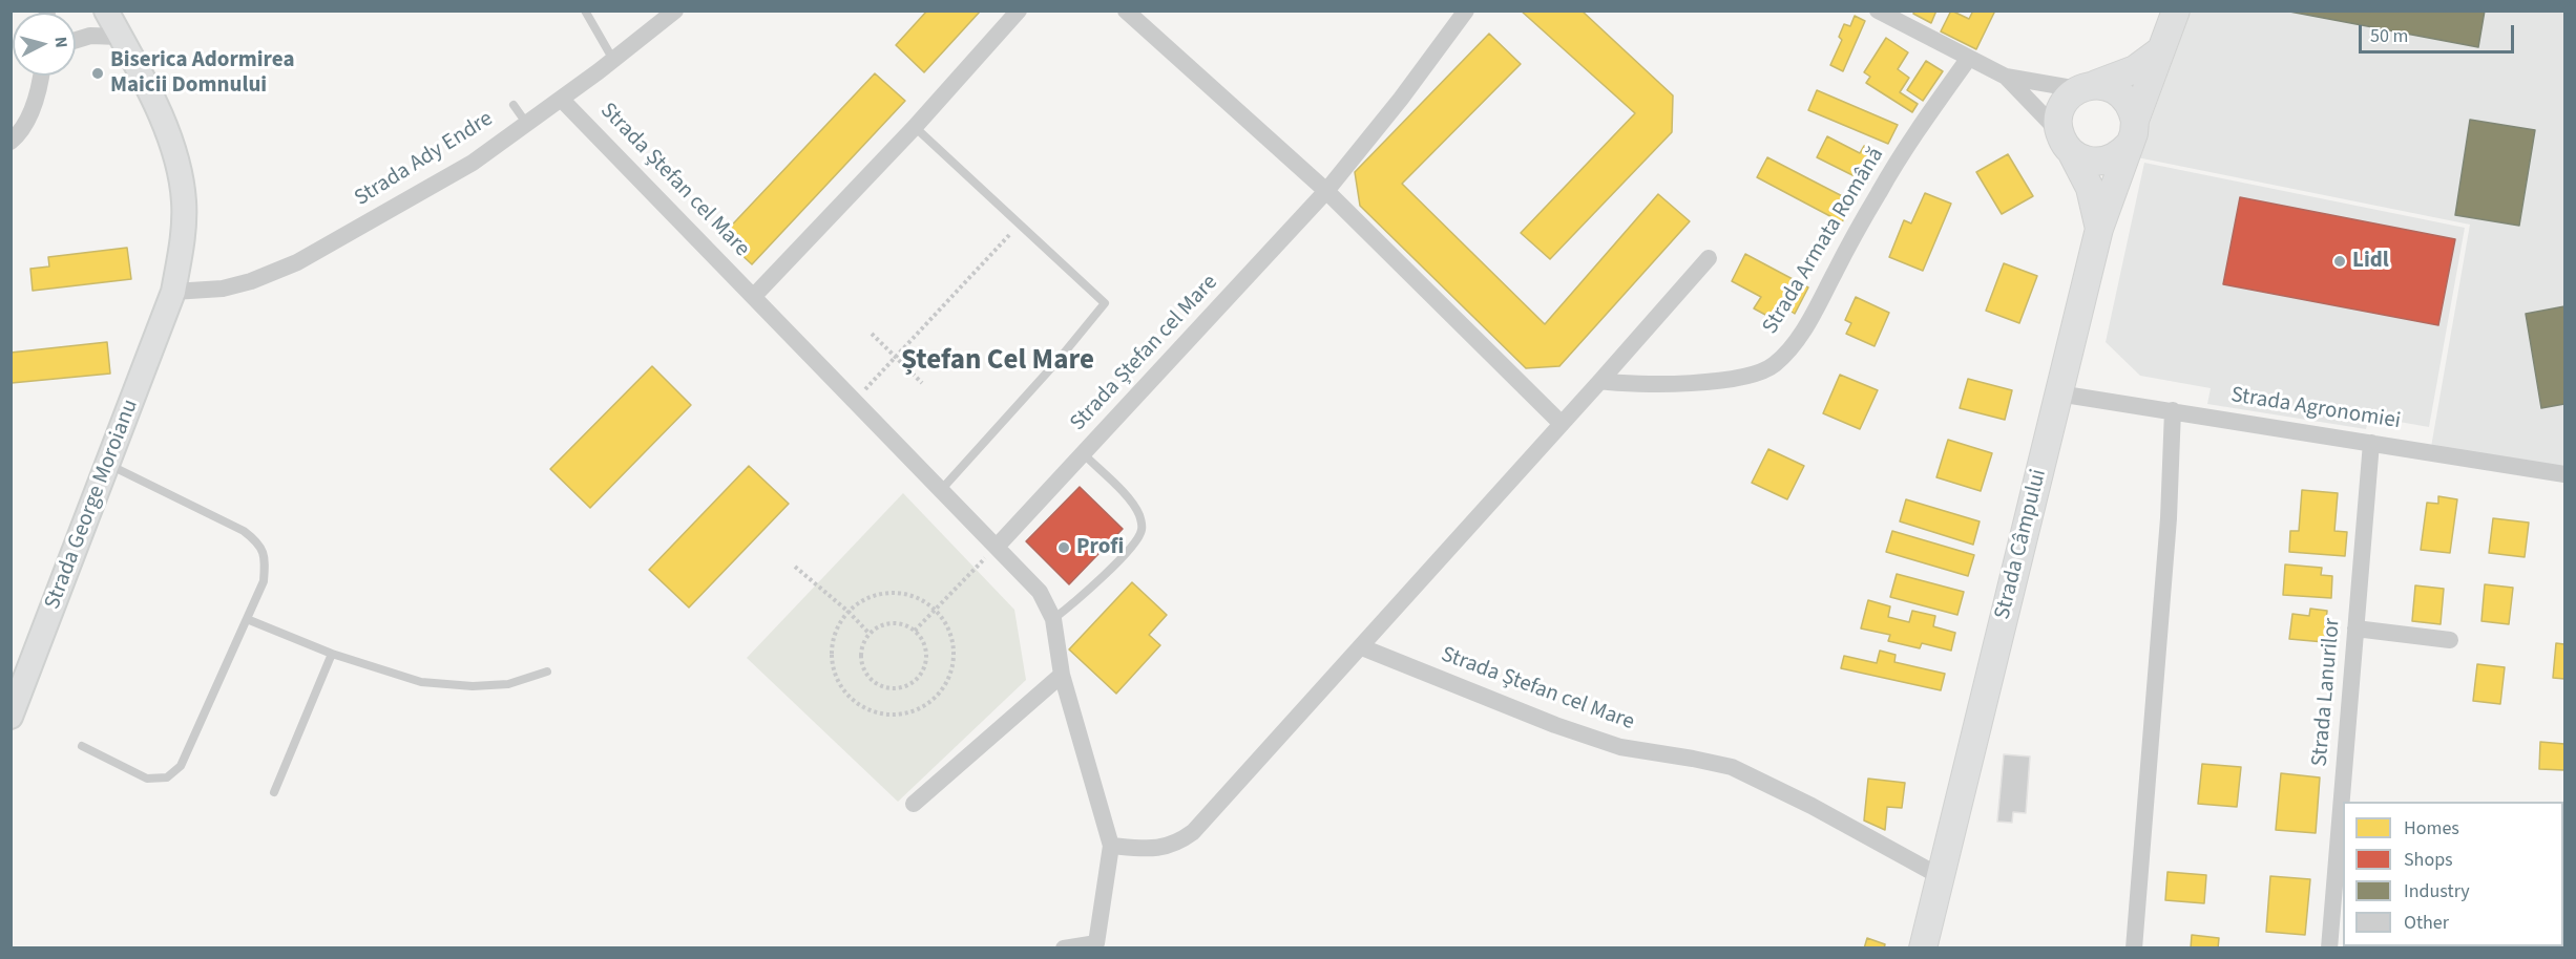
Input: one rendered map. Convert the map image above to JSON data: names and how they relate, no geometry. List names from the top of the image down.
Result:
{
  "streets": {
    "main road": ["Strada George Moroianu", "Strada Câmpului"],
    "street": [
      "Strada Ady Endre",
      "Strada Ștefan cel Mare",
      "Strada Armata Română",
      "Strada Agronomiei",
      "Strada Lanurilor"
    ]
  },
  "crossings": [
    ["Strada Ady Endre", "Strada Ștefan cel Mare"],
    ["Strada Ady Endre", "Strada George Moroianu"],
    ["Strada Ștefan cel Mare", "Strada Câmpului"],
    ["Strada Agronomiei", "Strada Câmpului"],
    ["Strada Agronomiei", "Strada Lanurilor"]
  ],
  "districts": ["Ștefan Cel Mare"],
  "places": ["Biserica Adormirea Maicii Domnului", "Lidl", "Profi"],
  "legend": [
    "Homes",
    "Shops",
    "Industry",
    "Other"
  ],
  "scale_bar": "50 m",
  "north": "right"
}
